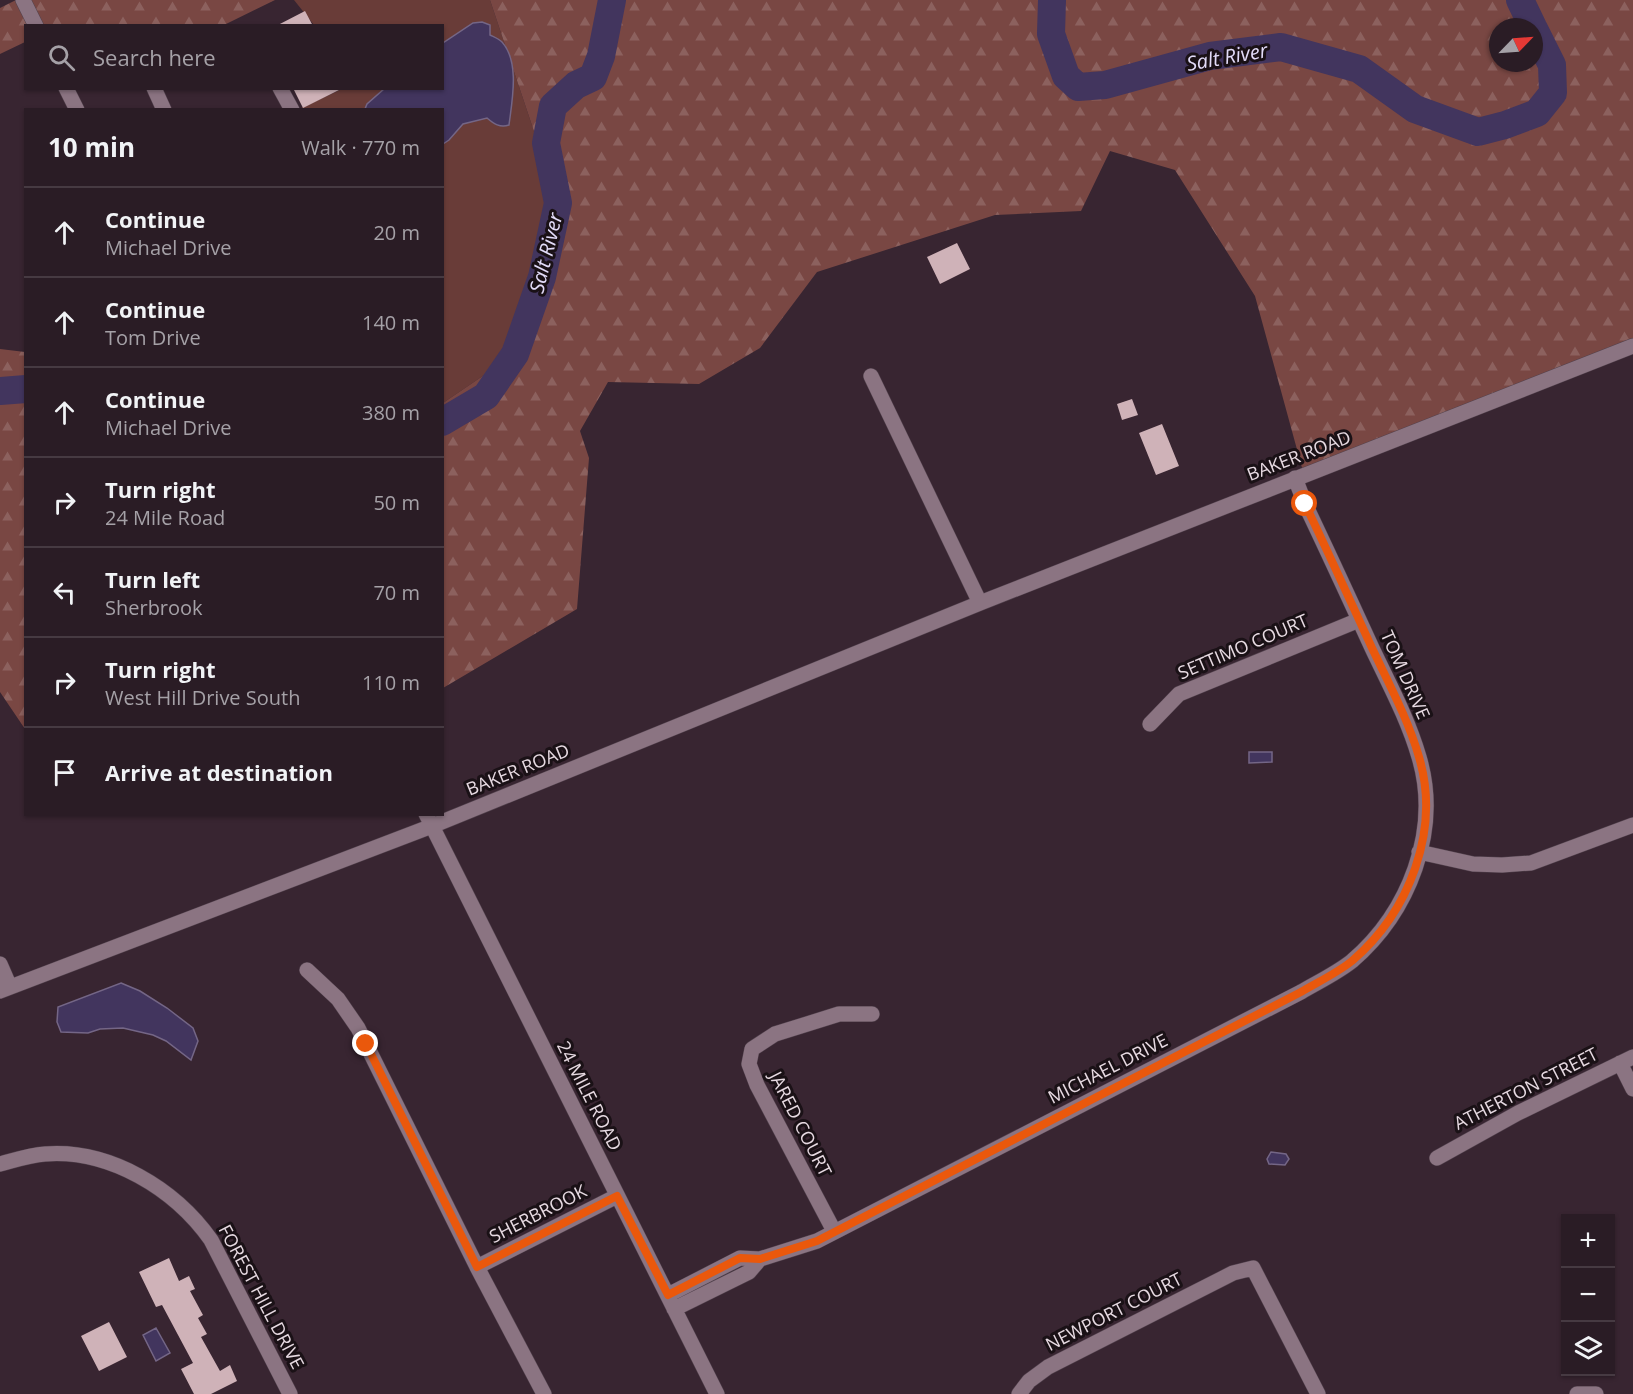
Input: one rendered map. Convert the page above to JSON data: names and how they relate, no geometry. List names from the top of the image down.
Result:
{
  "streets": {
    "street": [
      "BAKER ROAD",
      "SETTIMO COURT",
      "TOM DRIVE",
      "MICHAEL DRIVE",
      "ATHERTON STREET",
      "24 MILE ROAD",
      "JARED COURT",
      "SHERBROOK",
      "FOREST HILL DRIVE",
      "NEWPORT COURT"
    ]
  },
  "crossings": [
    ["BAKER ROAD", "TOM DRIVE"],
    ["BAKER ROAD", "24 MILE ROAD"],
    ["SETTIMO COURT", "TOM DRIVE"],
    ["TOM DRIVE", "MICHAEL DRIVE"],
    ["MICHAEL DRIVE", "24 MILE ROAD"],
    ["MICHAEL DRIVE", "JARED COURT"],
    ["24 MILE ROAD", "SHERBROOK"]
  ],
  "water": ["Salt River"],
  "north": "top right",
  "page": {
    "search": "Search here",
    "heading": ["10 min", "Walk · 770 m"],
    "list": [
      ["Continue", "Michael Drive", "20 m"],
      ["Continue", "Tom Drive", "140 m"],
      ["Continue", "Michael Drive", "380 m"],
      ["Turn right", "24 Mile Road", "50 m"],
      ["Turn left", "Sherbrook", "70 m"],
      ["Turn right", "West Hill Drive South", "110 m"],
      "Arrive at destination"
    ],
    "map_buttons": ["+", "−"]
  }
}
